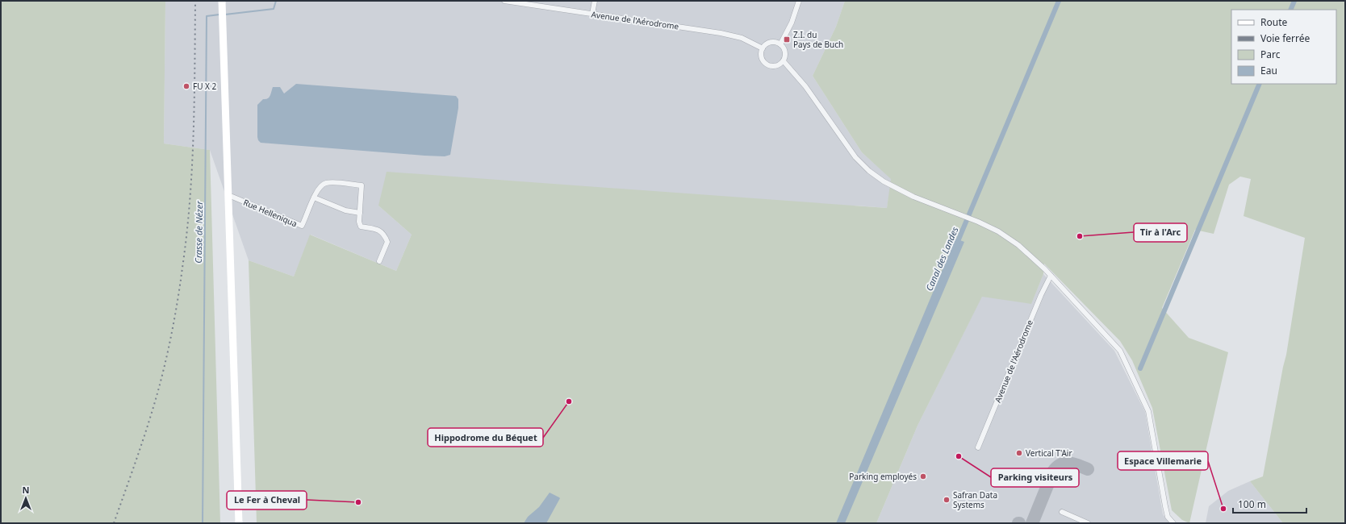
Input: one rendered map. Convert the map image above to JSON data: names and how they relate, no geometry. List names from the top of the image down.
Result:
{
  "streets": {
    "street": ["Avenue de l'Aérodrome", "Rue Helleniqua"]
  },
  "water": ["Crasse de Nézer", "Canal des Landes"],
  "places": {
    "transit": ["Z.I. du Pays de Buch"],
    "other": [
      "FU X 2",
      "Tir à l'Arc",
      "Hippodrome du Béquet",
      "Vertical T'Air",
      "Parking visiteurs",
      "Parking employés",
      "Safran Data Systems",
      "Le Fer à Cheval",
      "Espace Villemarie"
    ]
  },
  "legend": [
    "Route",
    "Voie ferrée",
    "Parc",
    "Eau"
  ],
  "scale_bar": "100 m",
  "north": "top"
}
